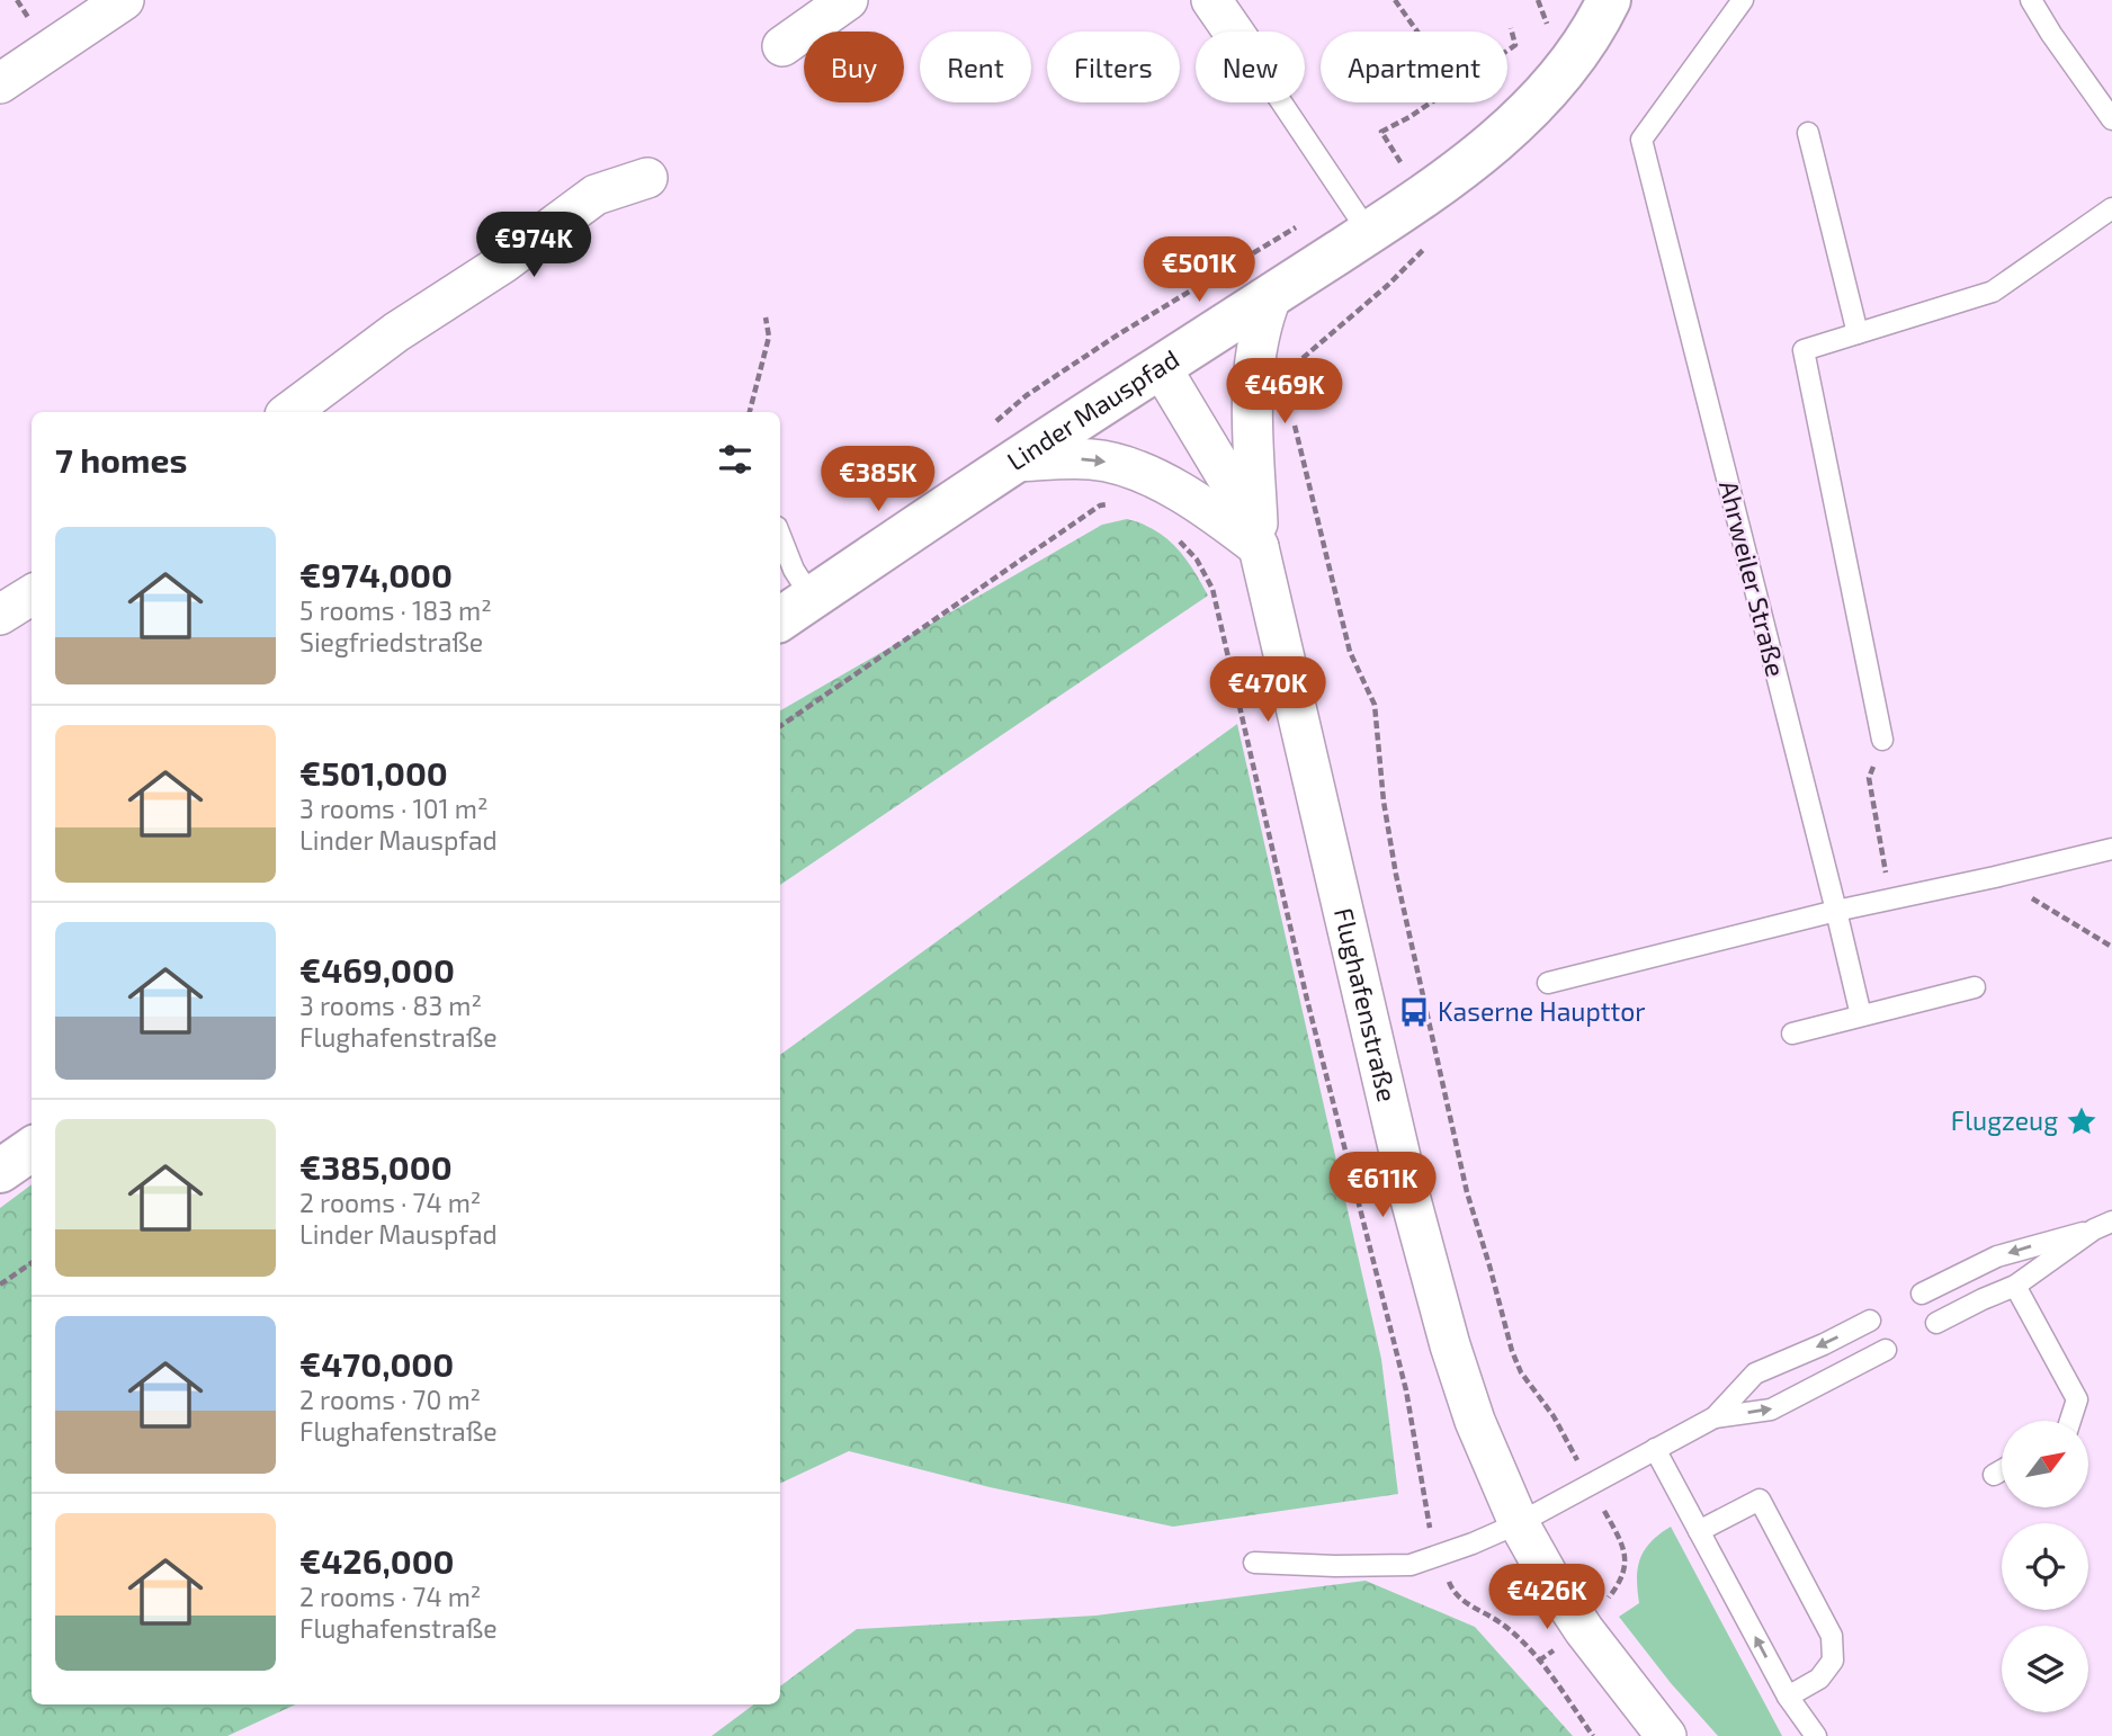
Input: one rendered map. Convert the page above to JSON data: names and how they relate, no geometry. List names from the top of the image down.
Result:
{
  "streets": {
    "street": ["Linder Mauspfad", "Flughafenstraße"],
    "lane": ["Ahrweiler Straße"]
  },
  "crossings": [
    ["Linder Mauspfad", "Flughafenstraße"]
  ],
  "places": {
    "bus stop": ["Kaserne Haupttor"],
    "place": ["Flugzeug"]
  },
  "north": "top right",
  "page": {
    "chip": [
      "Buy",
      "Rent",
      "Filters",
      "New",
      "Apartment"
    ],
    "price": [
      "€974K",
      "€501K",
      "€469K",
      "€385K",
      "€470K",
      "€611K",
      "€426K"
    ],
    "heading": "7 homes",
    "list": [
      {
        "name": "€974,000",
        "note": "5 rooms · 183 m² · Siegfriedstraße"
      },
      {
        "name": "€501,000",
        "note": "3 rooms · 101 m² · Linder Mauspfad"
      },
      {
        "name": "€469,000",
        "note": "3 rooms · 83 m² · Flughafenstraße"
      },
      {
        "name": "€385,000",
        "note": "2 rooms · 74 m² · Linder Mauspfad"
      },
      {
        "name": "€470,000",
        "note": "2 rooms · 70 m² · Flughafenstraße"
      },
      {
        "name": "€426,000",
        "note": "2 rooms · 74 m² · Flughafenstraße"
      }
    ]
  }
}
